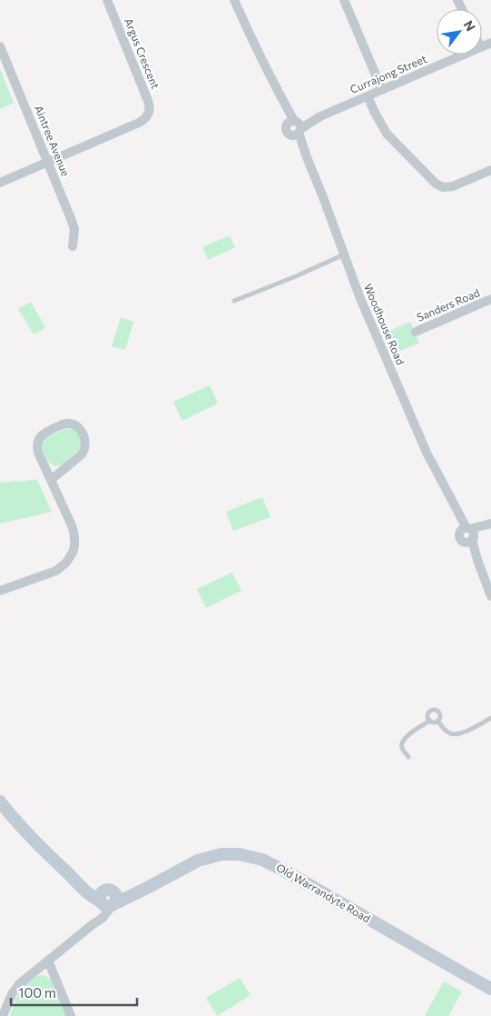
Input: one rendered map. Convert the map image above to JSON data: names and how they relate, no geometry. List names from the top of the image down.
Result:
{
  "streets": {
    "main road": ["Old Warrandyte Road"],
    "street": [
      "Argus Crescent",
      "Currajong Street",
      "Aintree Avenue",
      "Sanders Road",
      "Woodhouse Road"
    ]
  },
  "crossings": [
    ["Argus Crescent", "Aintree Avenue"],
    ["Currajong Street", "Woodhouse Road"]
  ],
  "scale_bar": "100 m",
  "north": "top right"
}
